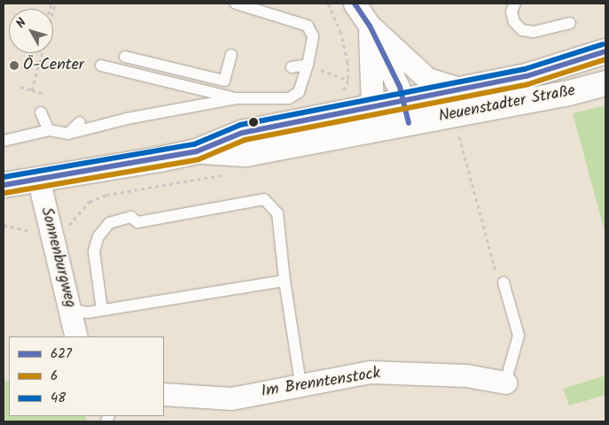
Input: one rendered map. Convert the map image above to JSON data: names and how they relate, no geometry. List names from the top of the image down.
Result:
{
  "streets": {
    "main road": ["Neuenstadter Straße"],
    "street": ["Sonnenburgweg", "Im Brenntenstock"]
  },
  "crossings": [
    ["Neuenstadter Straße", "Sonnenburgweg"]
  ],
  "places": ["Ö-Center"],
  "lines": ["transit line 627", "transit line 48", "transit line 6"],
  "legend": ["627", "6", "48"],
  "north": "top left"
}
